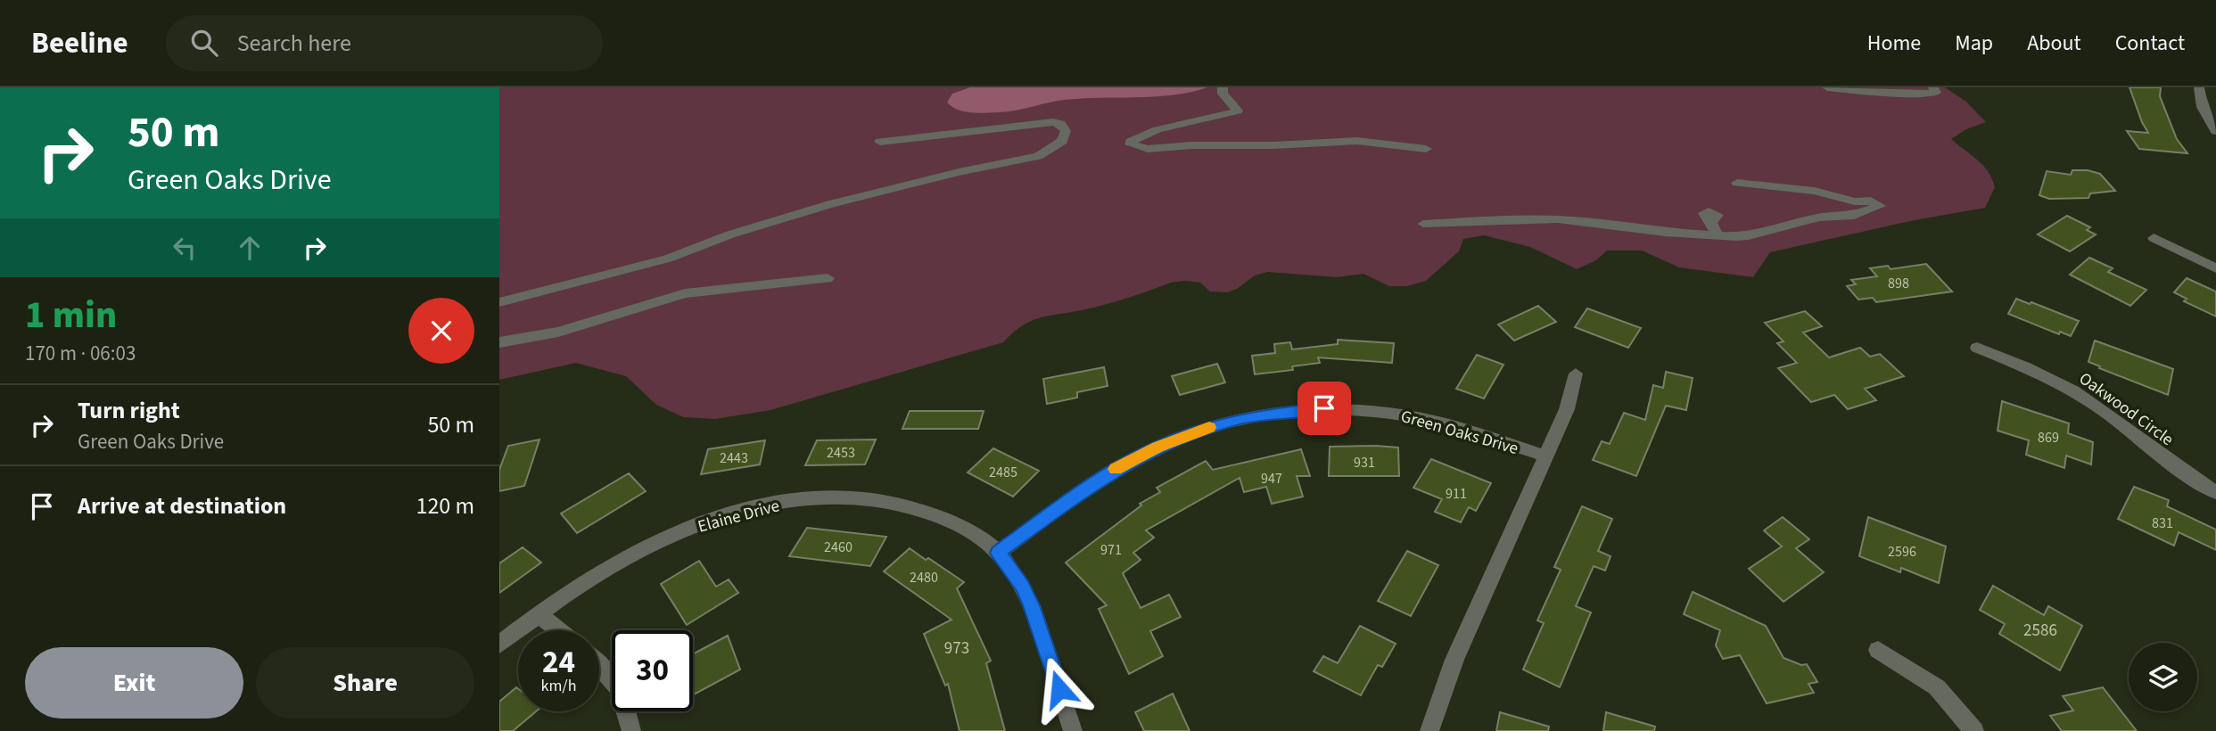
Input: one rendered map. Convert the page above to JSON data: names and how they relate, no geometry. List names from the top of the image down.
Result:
{
  "streets": {
    "street": ["Oakwood Circle", "Green Oaks Drive", "Elaine Drive"]
  },
  "crossings": [
    ["Green Oaks Drive", "Elaine Drive"]
  ],
  "house_numbers": [
    "898",
    "869",
    "2453",
    "2443",
    "931",
    "2485",
    "947",
    "911",
    "831",
    "2460",
    "971",
    "2596",
    "2480",
    "2586",
    "973"
  ],
  "page": {
    "header": "Beeline",
    "search": "Search here",
    "nav": [
      "Home",
      "Map",
      "About",
      "Contact"
    ],
    "turn": ["50 m", "Green Oaks Drive"],
    "heading": ["1 min", "170 m · 06:03"],
    "list": [
      {
        "name": "Turn right",
        "note": "Green Oaks Drive",
        "value": "50 m"
      },
      {
        "name": "Arrive at destination",
        "value": "120 m"
      }
    ],
    "speed": "24 km/h",
    "limit": "30",
    "buttons": ["Exit", "Share"]
  }
}
